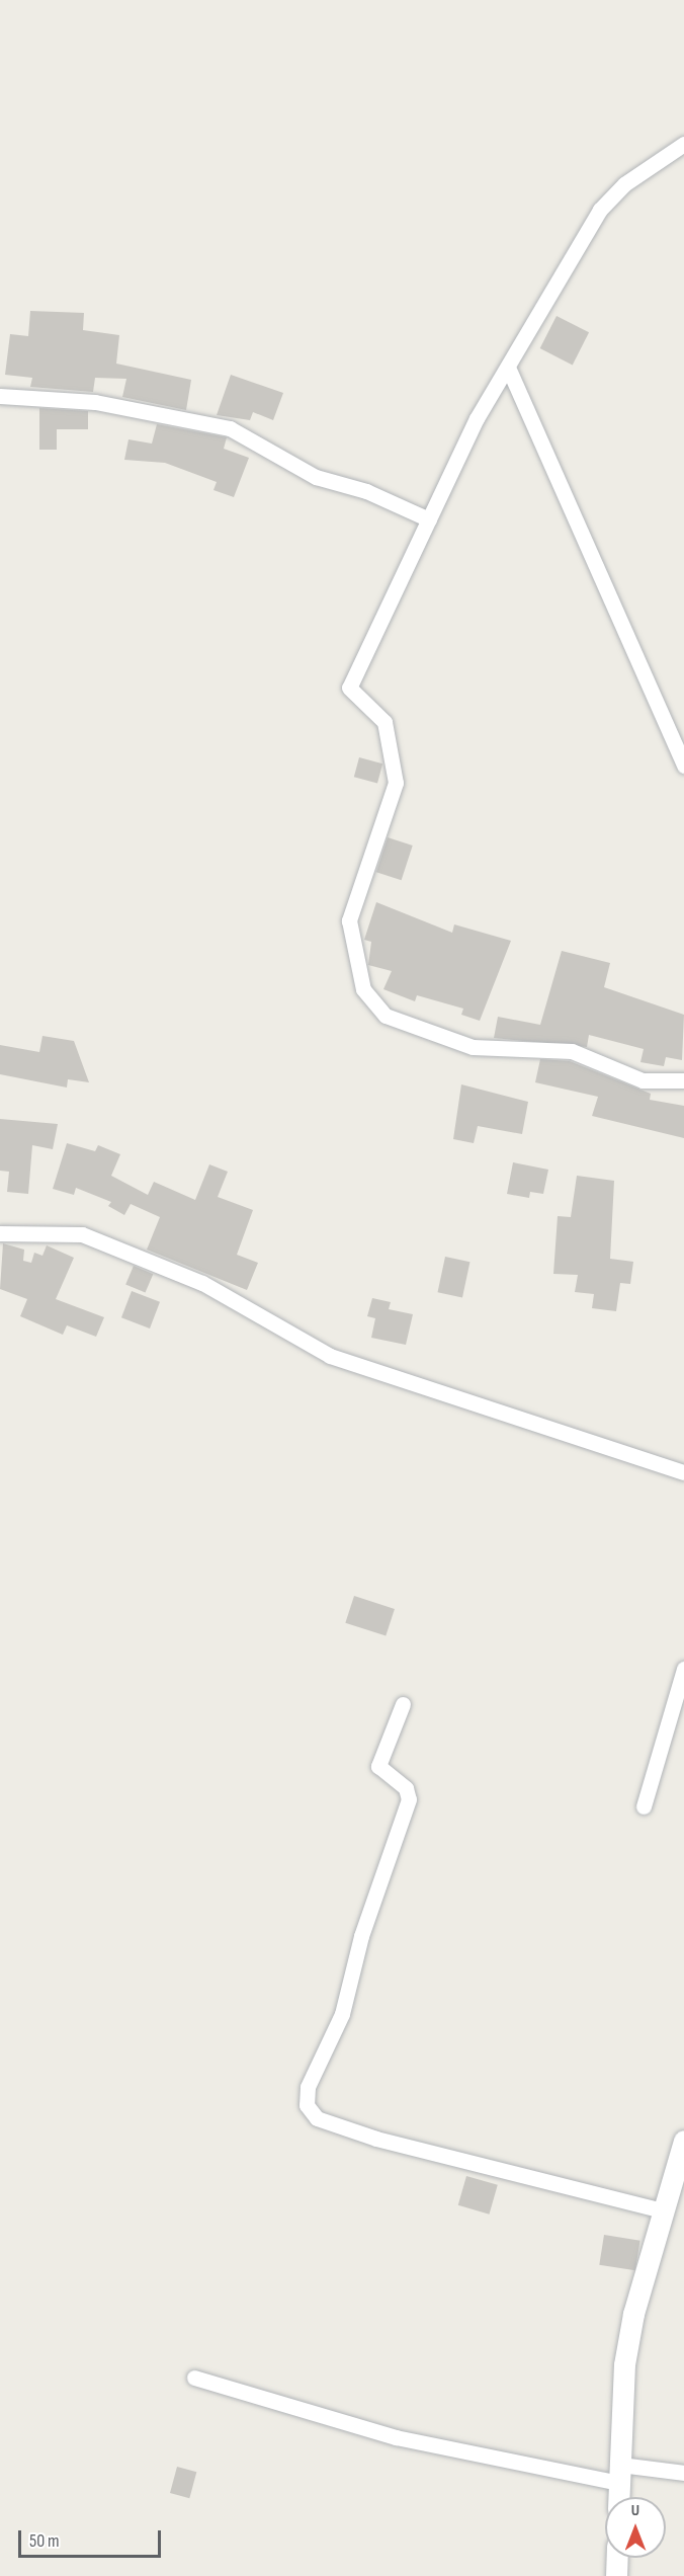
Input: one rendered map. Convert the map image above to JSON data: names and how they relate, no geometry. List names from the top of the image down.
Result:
{
  "scale_bar": "50 m",
  "north": "top"
}
